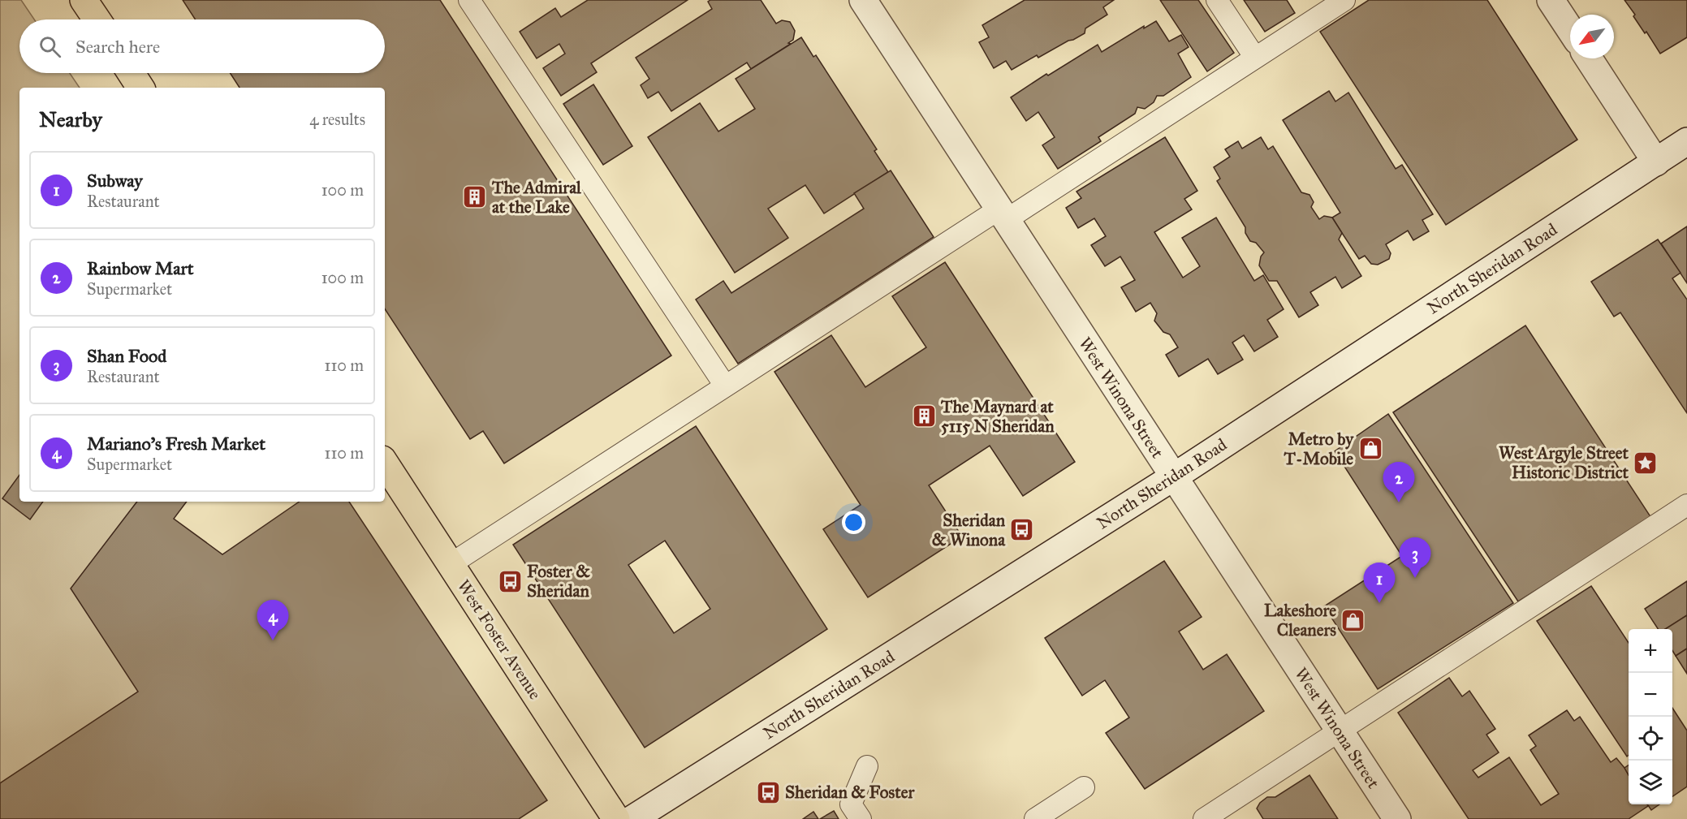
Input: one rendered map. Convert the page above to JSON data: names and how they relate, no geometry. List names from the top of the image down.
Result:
{
  "streets": {
    "main road": ["North Sheridan Road", "West Winona Street", "West Foster Avenue"]
  },
  "crossings": [
    ["North Sheridan Road", "West Winona Street"]
  ],
  "places": {
    "building": ["The Admiral at the Lake", "The Maynard at 5115 N Sheridan"],
    "shop": ["Metro by T-Mobile", "Lakeshore Cleaners"],
    "place": ["West Argyle Street Historic District"],
    "bus stop": ["Sheridan & Winona", "Foster & Sheridan", "Sheridan & Foster"]
  },
  "north": "bottom left",
  "page": {
    "search": "Search here",
    "heading": ["Nearby", "4 results"],
    "list": [
      {
        "mark": "1",
        "name": "Subway",
        "note": "Restaurant",
        "value": "100 m"
      },
      {
        "mark": "2",
        "name": "Rainbow Mart",
        "note": "Supermarket",
        "value": "100 m"
      },
      {
        "mark": "3",
        "name": "Shan Food",
        "note": "Restaurant",
        "value": "110 m"
      },
      {
        "mark": "4",
        "name": "Mariano's Fresh Market",
        "note": "Supermarket",
        "value": "110 m"
      }
    ],
    "pins": [
      "2",
      "3",
      "1",
      "4"
    ],
    "map_buttons": ["+", "−"]
  }
}
